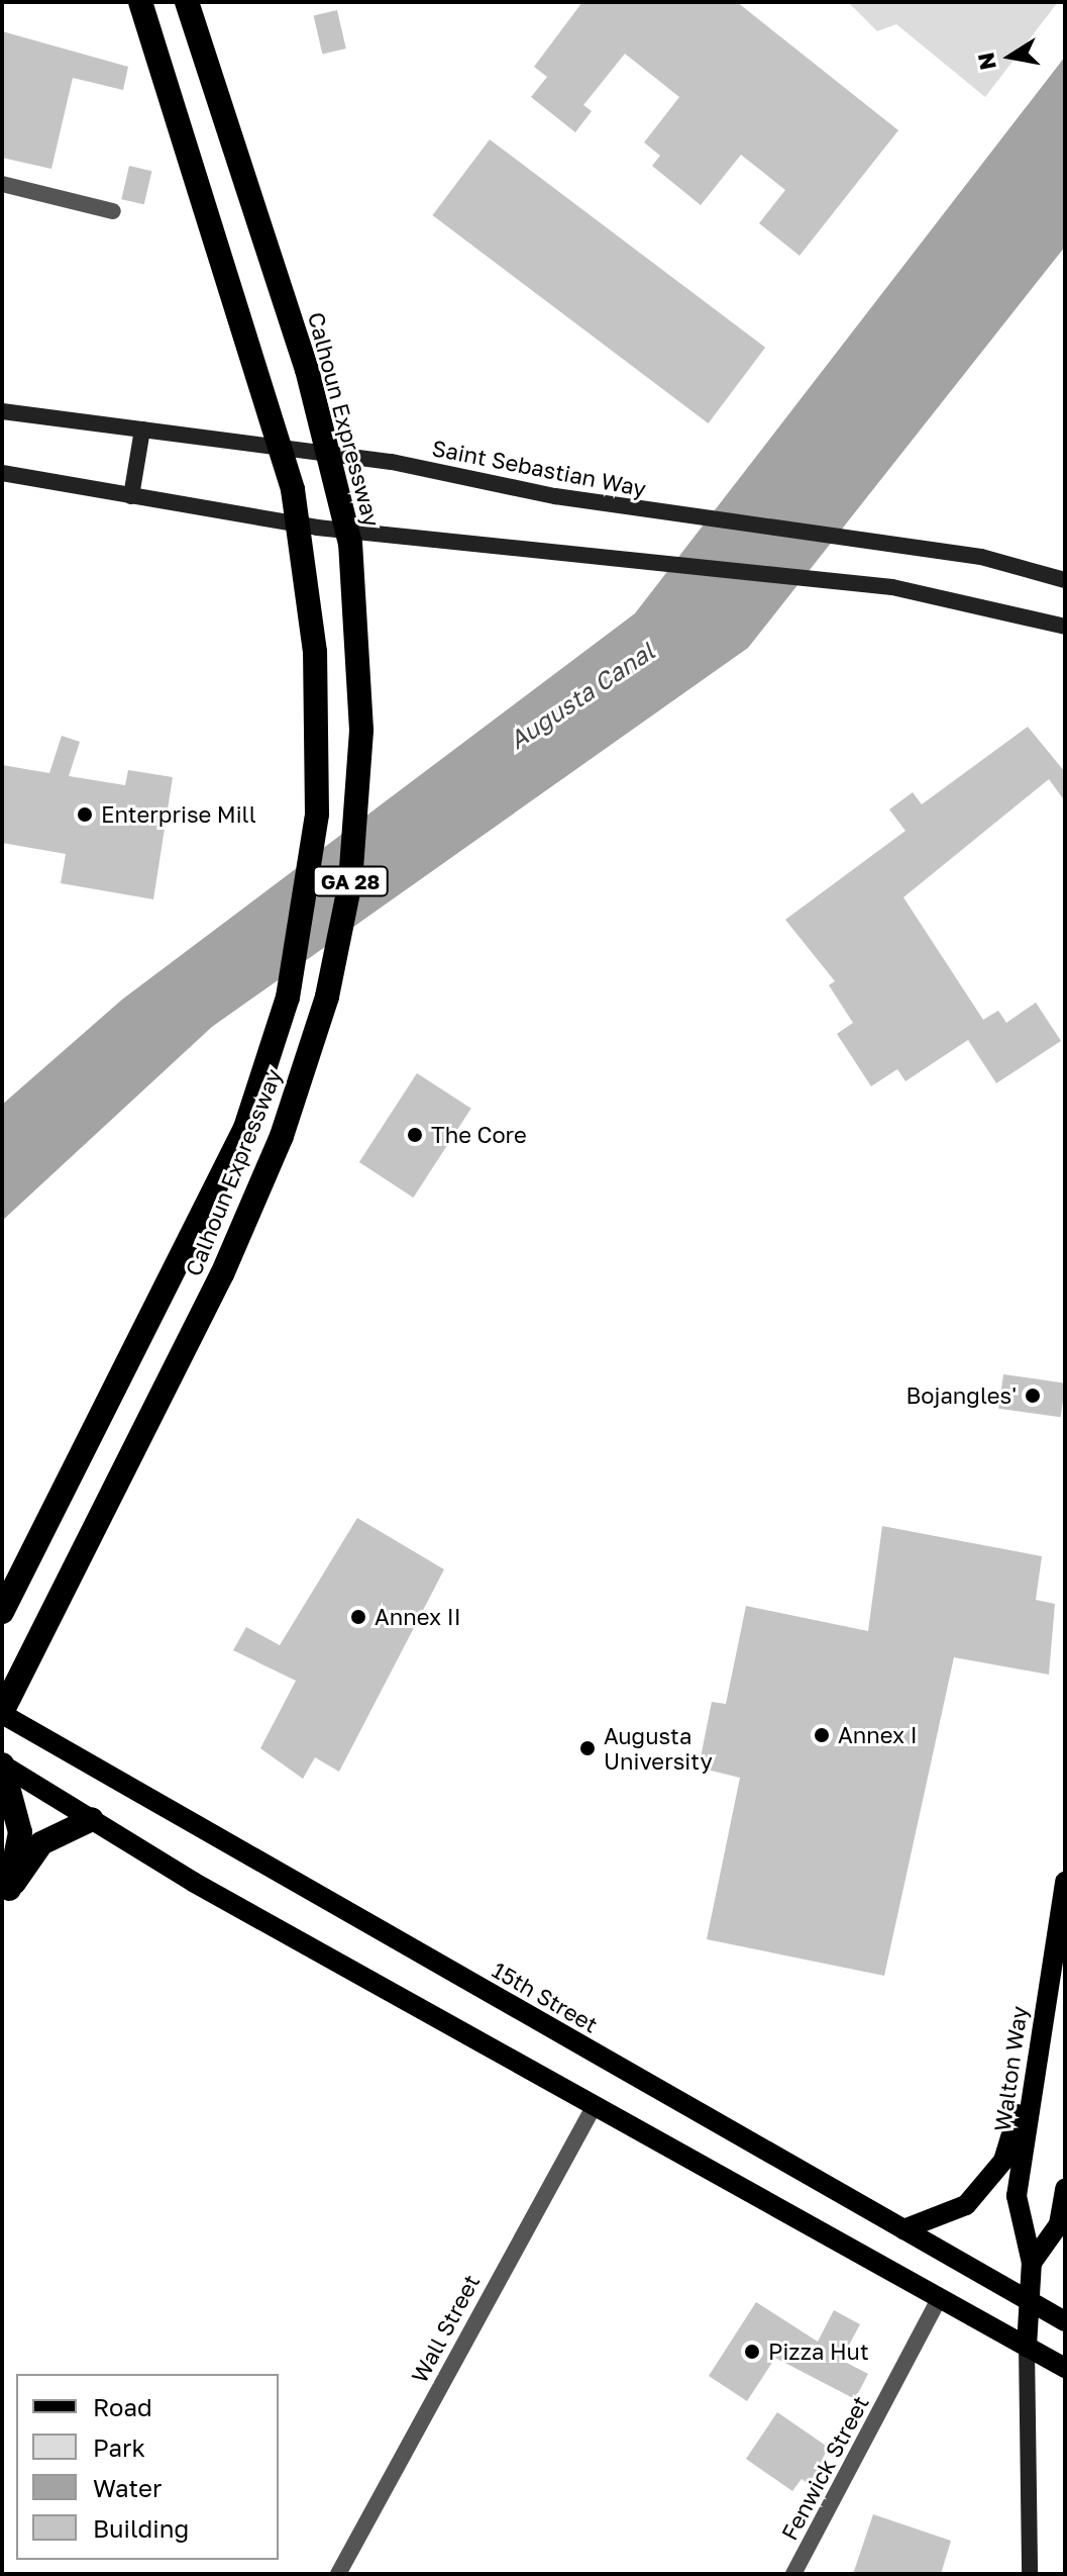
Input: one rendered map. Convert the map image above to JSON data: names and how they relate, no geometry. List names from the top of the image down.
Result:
{
  "streets": {
    "highway": ["Calhoun Expressway", "GA 28"],
    "main road": ["Saint Sebastian Way", "15th Street", "Walton Way"],
    "street": ["Wall Street", "Fenwick Street"]
  },
  "crossings": [
    ["Calhoun Expressway", "15th Street"],
    ["15th Street", "Walton Way"]
  ],
  "water": ["Augusta Canal"],
  "places": [
    "Enterprise Mill",
    "The Core",
    "Bojangles'",
    "Annex II",
    "Annex I",
    "Augusta University",
    "Pizza Hut"
  ],
  "legend": [
    "Road",
    "Park",
    "Water",
    "Building"
  ],
  "north": "left"
}
